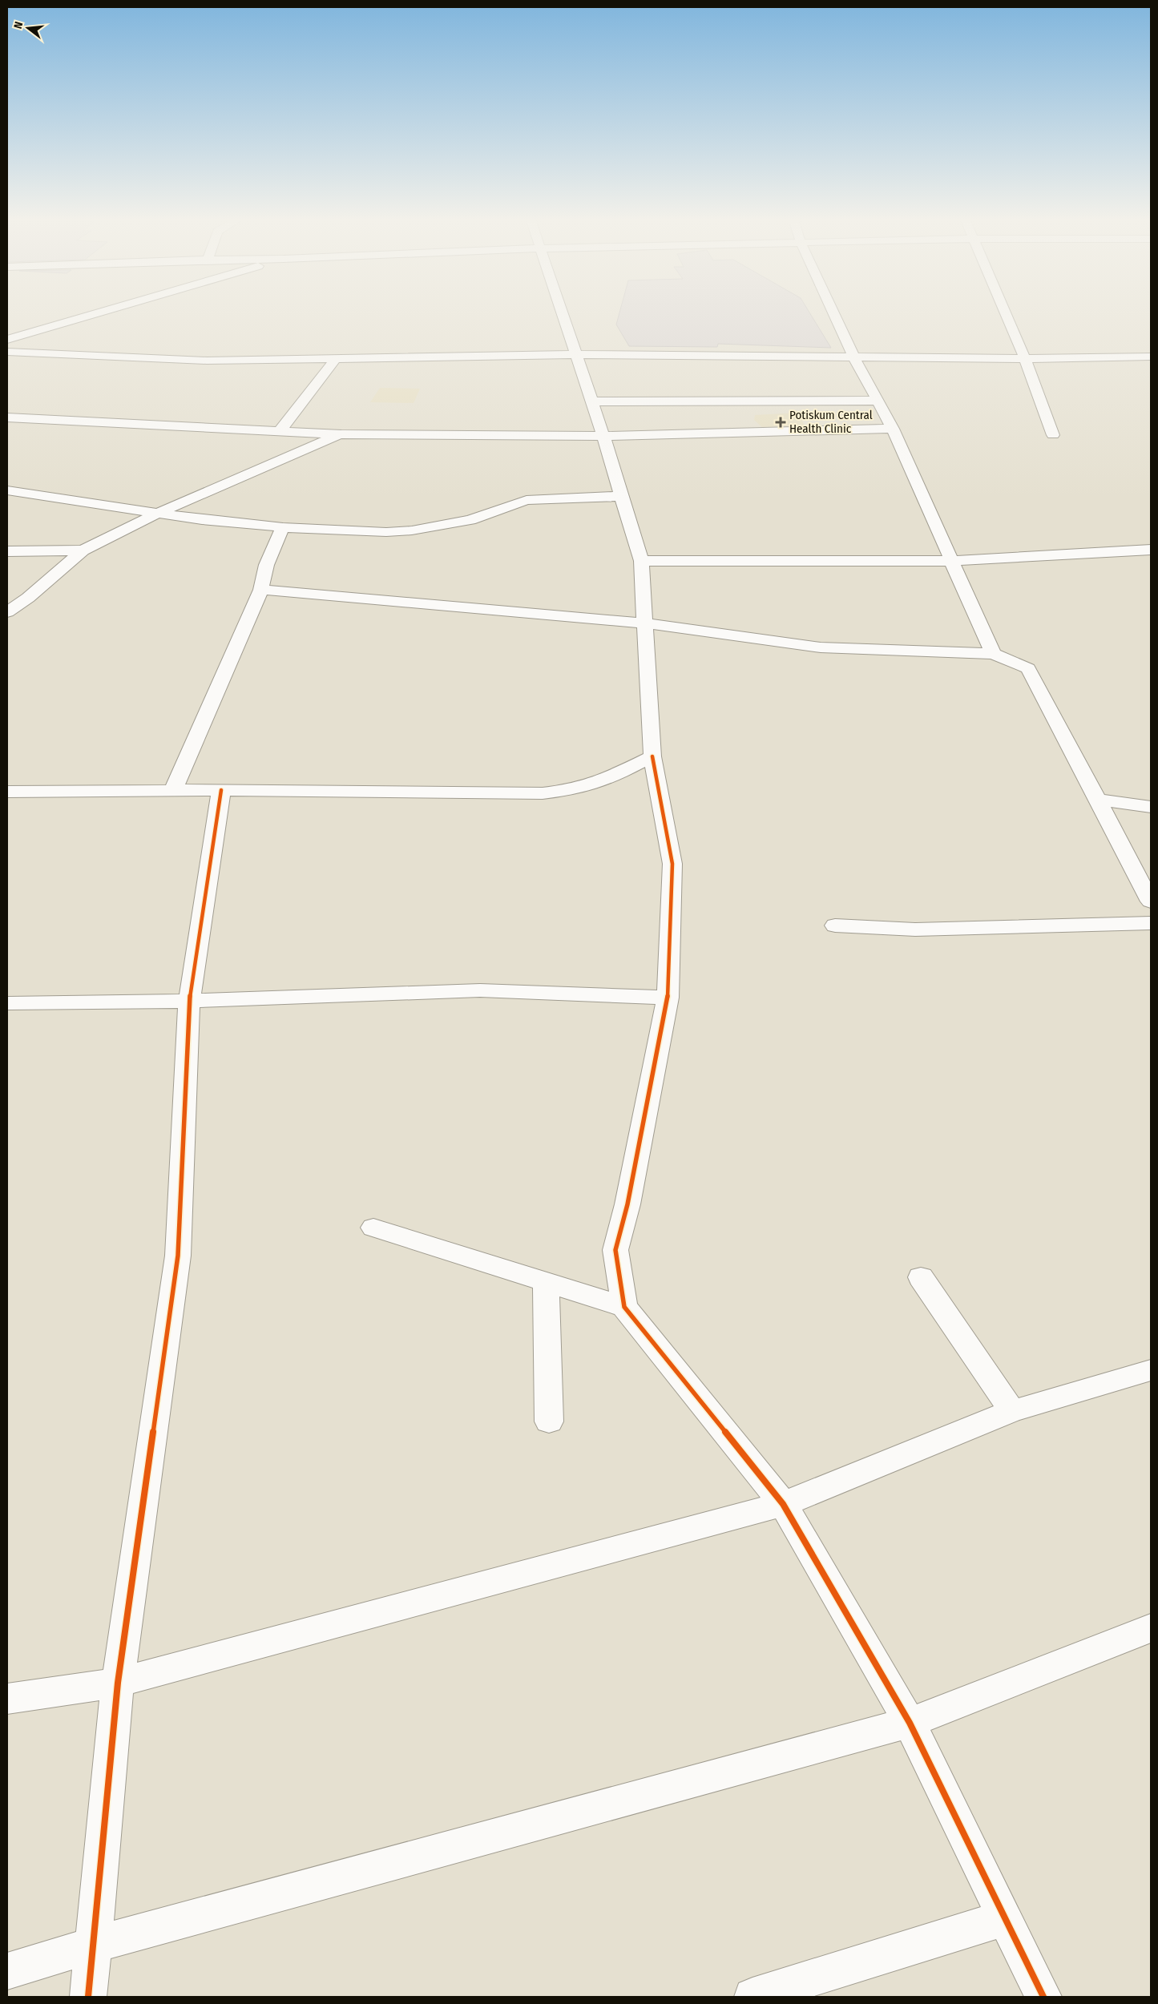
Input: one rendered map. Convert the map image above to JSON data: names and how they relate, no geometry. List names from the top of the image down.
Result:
{
  "places": {
    "health": ["Potiskum Central Health Clinic"]
  },
  "north": "left"
}
